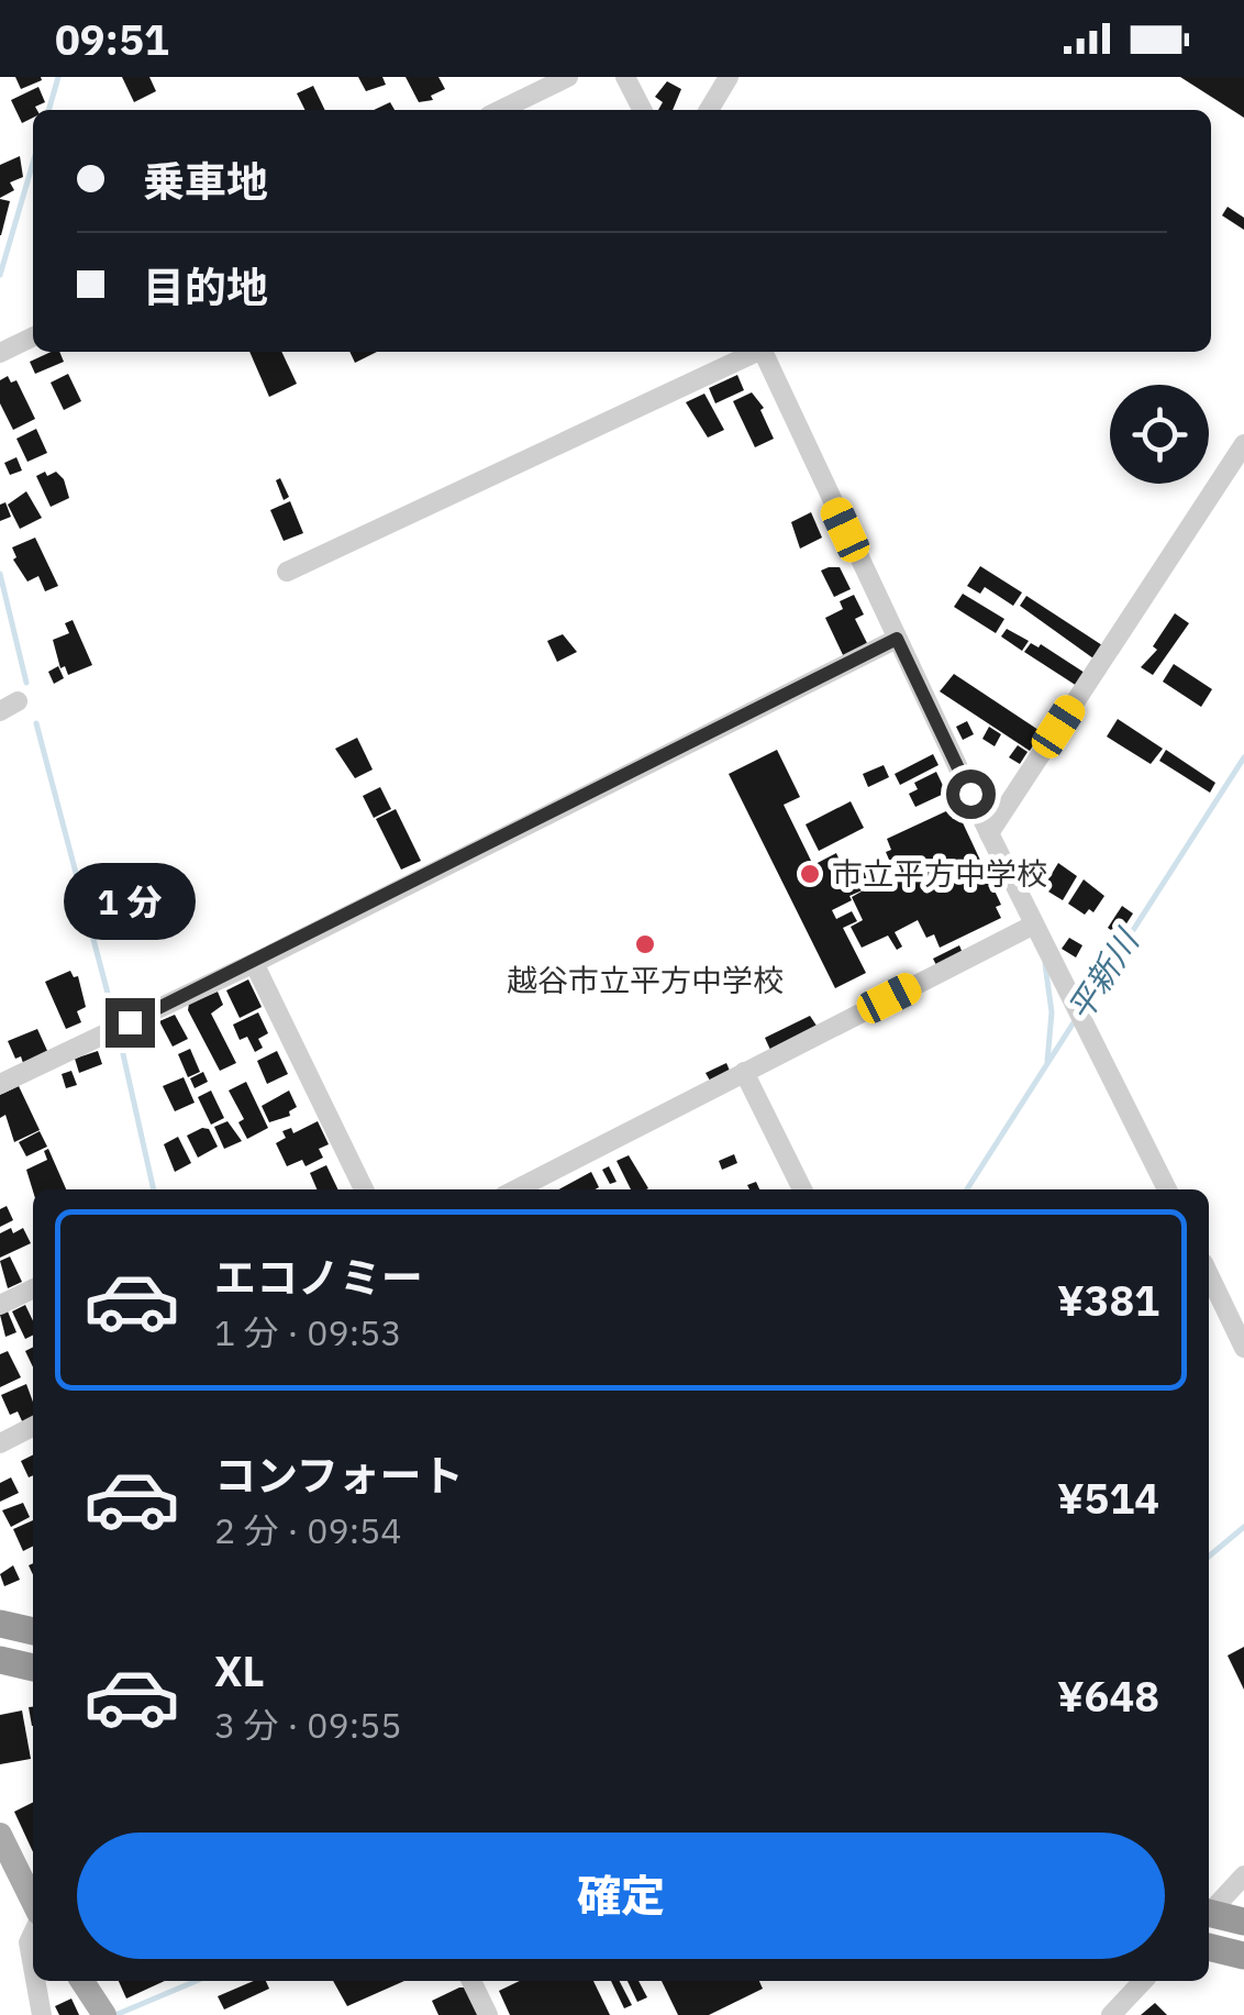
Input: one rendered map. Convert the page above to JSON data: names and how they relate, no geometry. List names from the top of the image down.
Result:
{
  "water": ["平新川"],
  "places": ["市立平方中学校", "越谷市立平方中学校"],
  "page": {
    "status": "09:51",
    "banner": ["乗車地", "目的地"],
    "bubble": "1 分",
    "list": [
      {
        "name": "エコノミー",
        "note": "1 分 · 09:53",
        "value": "¥381"
      },
      {
        "name": "コンフォート",
        "note": "2 分 · 09:54",
        "value": "¥514"
      },
      {
        "name": "XL",
        "note": "3 分 · 09:55",
        "value": "¥648"
      }
    ],
    "buttons": "確定"
  }
}
